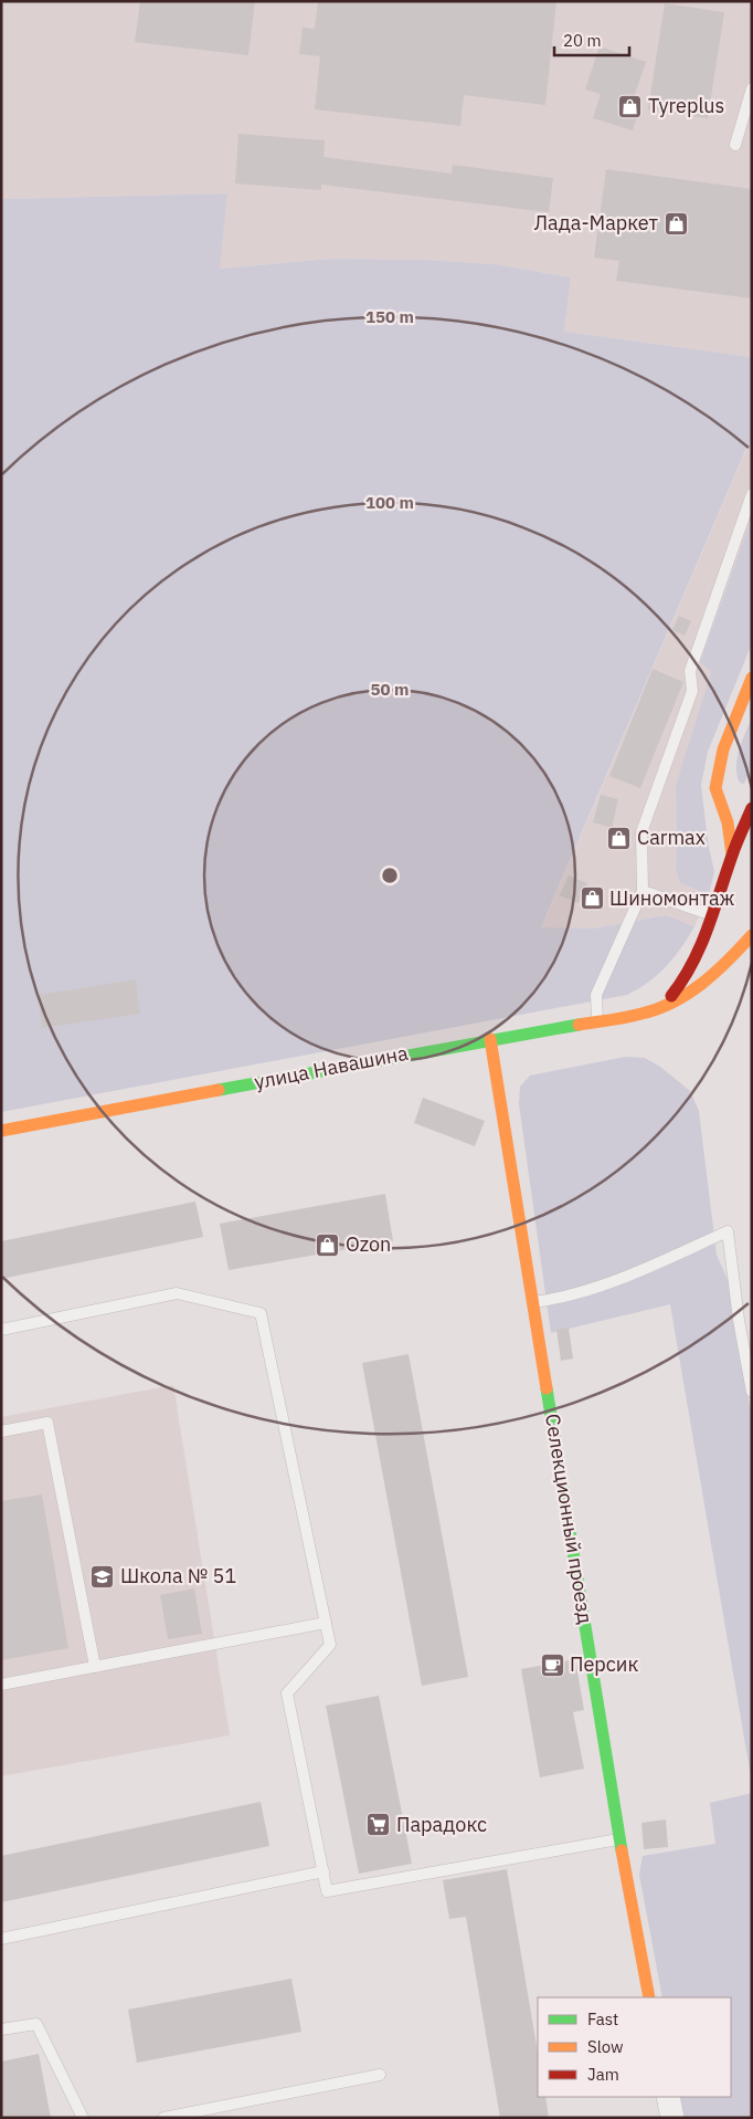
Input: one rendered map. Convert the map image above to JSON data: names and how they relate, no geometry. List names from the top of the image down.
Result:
{
  "streets": {
    "main road": ["улица Навашина", "Селекционный проезд"]
  },
  "crossings": [
    ["улица Навашина", "Селекционный проезд"]
  ],
  "places": {
    "shop": [
      "Tyreplus",
      "Лада-Маркет",
      "Carmax",
      "Шиномонтаж",
      "Ozon"
    ],
    "school or university": ["Школа № 51"],
    "cafe": ["Персик"],
    "supermarket": ["Парадокс"]
  },
  "legend": ["Fast", "Slow", "Jam"],
  "scale_bar": "20 m",
  "rings": ["150 m", "100 m", "50 m"]
}
